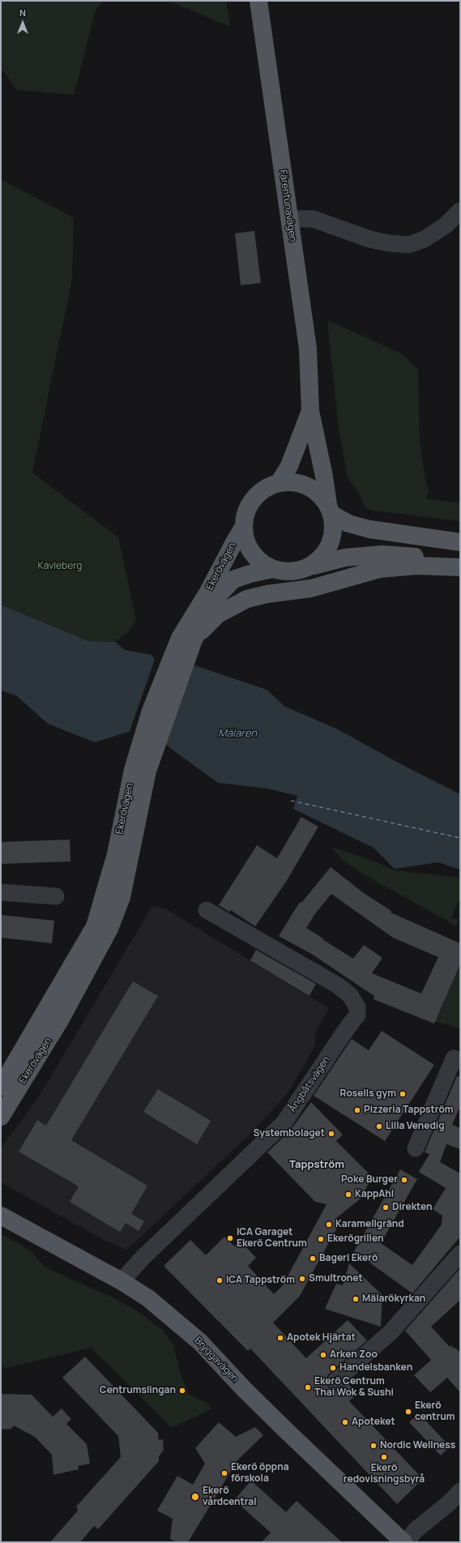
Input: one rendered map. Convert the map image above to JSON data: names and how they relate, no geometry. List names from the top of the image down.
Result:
{
  "streets": {
    "main road": ["Färentunavägen", "Ekerövägen", "Bryggavägen"],
    "street": ["Ångbåtsvägen"]
  },
  "crossings": [
    ["Färentunavägen", "Ekerövägen"],
    ["Ångbåtsvägen", "Bryggavägen"]
  ],
  "districts": ["Tappström"],
  "water": ["Mälaren"],
  "parks": ["Kavleberg"],
  "places": [
    "Rosells gym",
    "Pizzeria Tappström",
    "Lilla Venedig",
    "Systembolaget",
    "Poke Burger",
    "KappAhl",
    "Direkten",
    "Karamellgränd",
    "ICA Garaget Ekerö Centrum",
    "Ekerögrillen",
    "Bageri Ekerö",
    "Smultronet",
    "ICA Tappström",
    "Mälarökyrkan",
    "Apotek Hjärtat",
    "Arken Zoo",
    "Handelsbanken",
    "Ekerö Centrum Thai Wok & Sushi",
    "Centrumslingan",
    "Ekerö centrum",
    "Apoteket",
    "Nordic Wellness",
    "Ekerö redovisningsbyrå",
    "Ekerö öppna förskola",
    "Ekerö vårdcentral"
  ],
  "north": "top"
}
